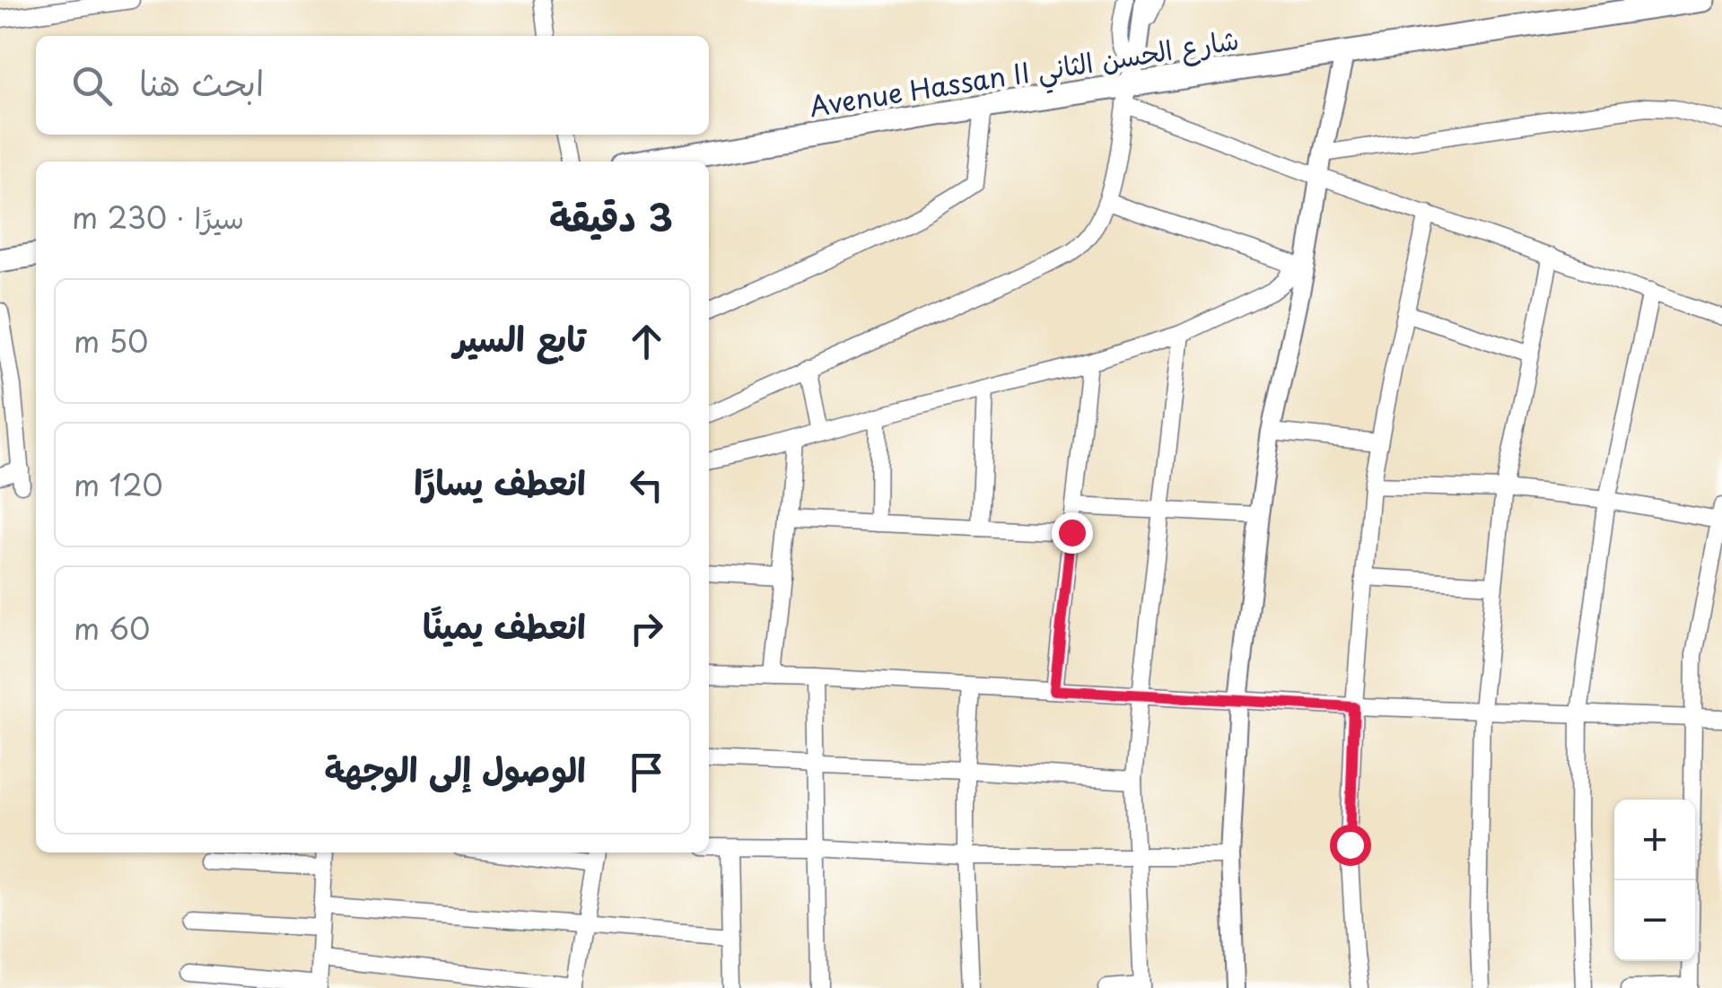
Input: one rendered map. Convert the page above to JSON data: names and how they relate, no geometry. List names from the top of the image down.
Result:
{
  "streets": {
    "main road": ["Avenue Hassan II شارع الحسن الثاني"]
  },
  "page": {
    "search": "ابحث هنا",
    "heading": ["3 دقيقة", "سيرًا · 230 m"],
    "list": [
      ["تابع السير", "50 m"],
      ["انعطف يسارًا", "120 m"],
      ["انعطف يمينًا", "60 m"],
      "الوصول إلى الوجهة"
    ],
    "map_buttons": ["+", "−"]
  }
}
